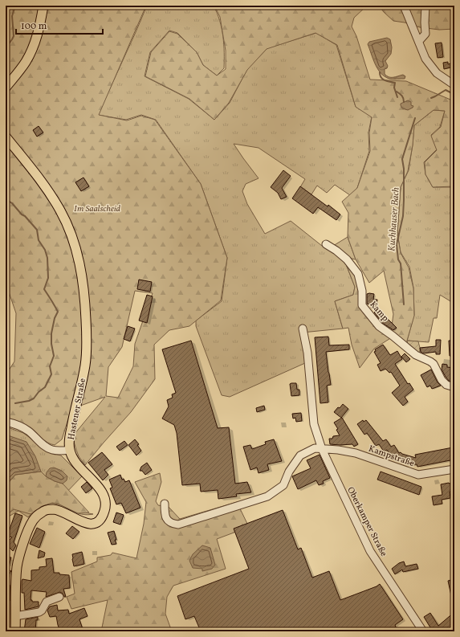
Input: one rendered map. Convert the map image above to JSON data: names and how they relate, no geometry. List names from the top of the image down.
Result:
{
  "streets": {
    "main road": ["Hastener Straße"],
    "street": ["Kamp", "Kampstraße", "Oberkamper Straße"]
  },
  "crossings": [
    ["Kampstraße", "Oberkamper Straße"]
  ],
  "water": ["Kuchhauser Bach"],
  "parks": ["Im Saalscheid"],
  "scale_bar": "100 m"
}
